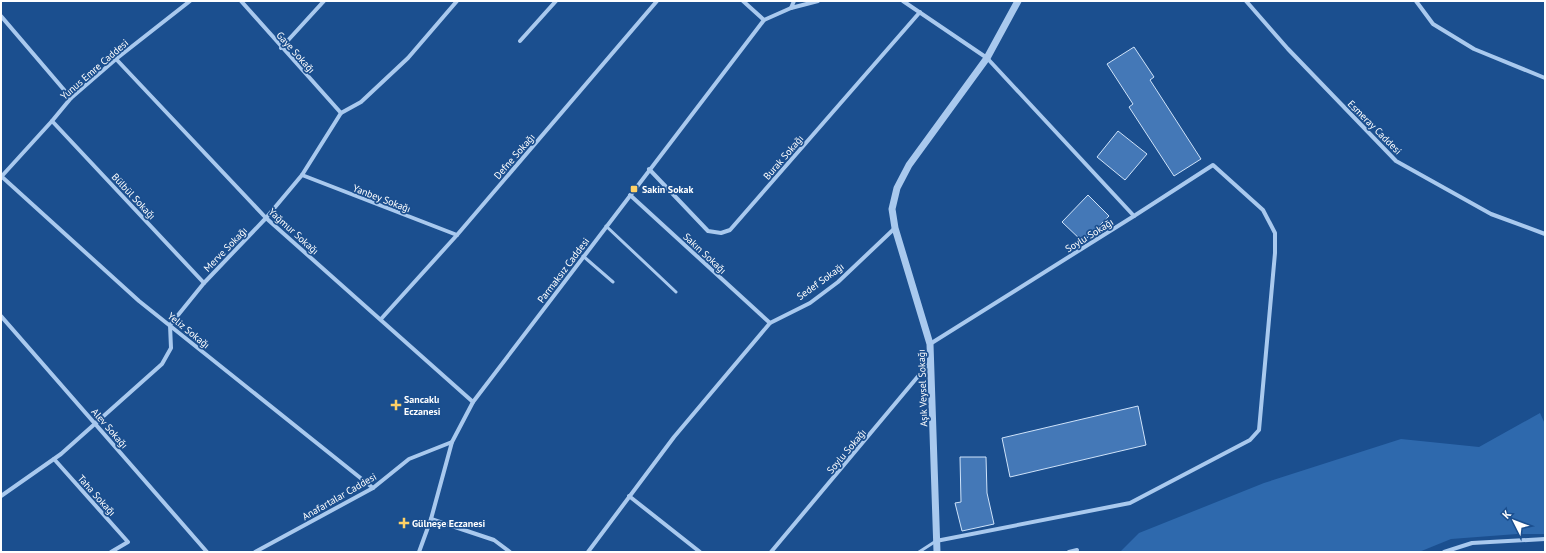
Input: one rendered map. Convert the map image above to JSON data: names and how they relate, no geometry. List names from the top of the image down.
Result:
{
  "streets": {
    "street": [
      "Gaye Sokağı",
      "Yunus Emre Caddesi",
      "Esmeray Caddesi",
      "Defne Sokağı",
      "Burak Sokağı",
      "Bülbül Sokağı",
      "Yanbey Sokağı",
      "Yağmur Sokağı",
      "Soylu Sokağı",
      "Merve Sokağı",
      "Sakın Sokağı",
      "Parmaksız Caddesi",
      "Sedef Sokağı",
      "Yeliz Sokağı",
      "Aşık Veysel Sokağı",
      "Alev Sokağı",
      "Taha Sokağı",
      "Anafartalar Caddesi"
    ]
  },
  "crossings": [
    ["Gaye Sokağı", "Merve Sokağı"],
    ["Yunus Emre Caddesi", "Bülbül Sokağı"],
    ["Yunus Emre Caddesi", "Yağmur Sokağı"],
    ["Yunus Emre Caddesi", "Yeliz Sokağı"],
    ["Defne Sokağı", "Yanbey Sokağı"],
    ["Defne Sokağı", "Yağmur Sokağı"],
    ["Burak Sokağı", "Parmaksız Caddesi"],
    ["Bülbül Sokağı", "Merve Sokağı"],
    ["Yanbey Sokağı", "Merve Sokağı"],
    ["Yağmur Sokağı", "Merve Sokağı"],
    ["Yağmur Sokağı", "Parmaksız Caddesi"],
    ["Soylu Sokağı", "Aşık Veysel Sokağı"],
    ["Merve Sokağı", "Yeliz Sokağı"],
    ["Sakın Sokağı", "Parmaksız Caddesi"],
    ["Sakın Sokağı", "Sedef Sokağı"],
    ["Parmaksız Caddesi", "Anafartalar Caddesi"],
    ["Sedef Sokağı", "Aşık Veysel Sokağı"],
    ["Yeliz Sokağı", "Anafartalar Caddesi"]
  ],
  "places": {
    "transit": ["Sakin Sokak"],
    "health": ["Sancaklı Eczanesi", "Gülneşe Eczanesi"]
  },
  "north": "top left"
}
